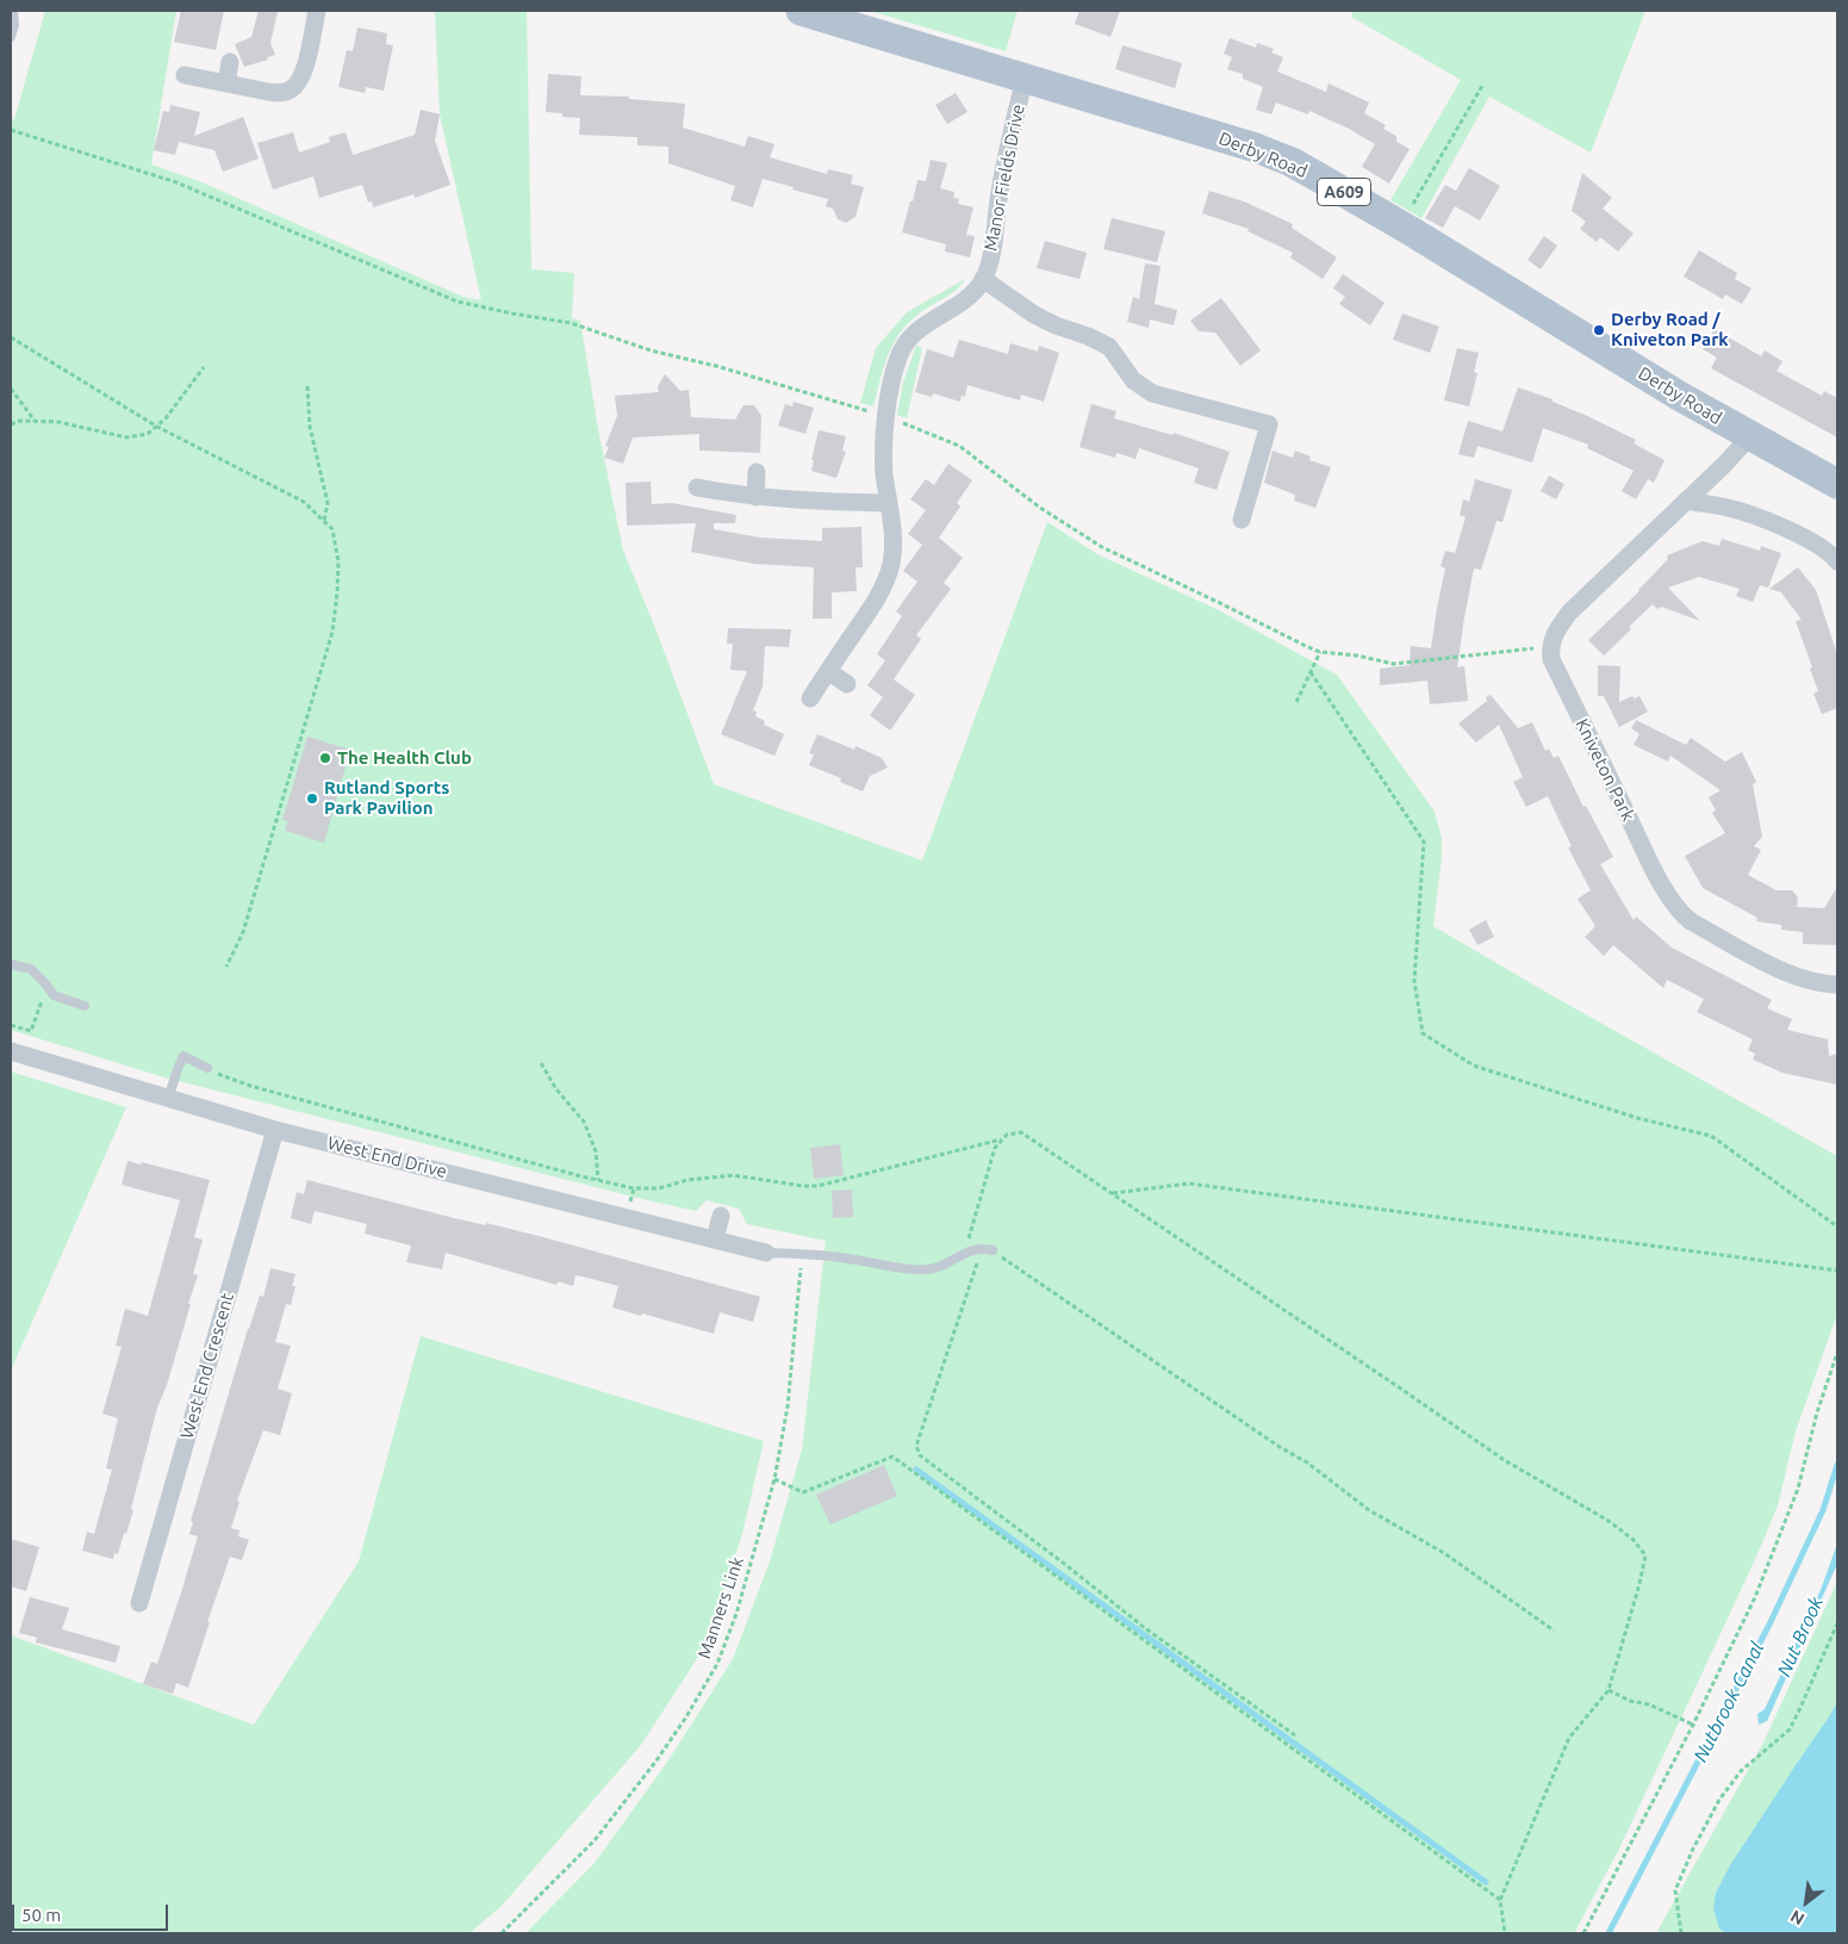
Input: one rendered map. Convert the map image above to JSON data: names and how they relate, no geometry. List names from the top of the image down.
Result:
{
  "streets": {
    "main road": ["Derby Road", "A609"],
    "street": [
      "Manor Fields Drive",
      "Kniveton Park",
      "West End Drive",
      "West End Crescent"
    ],
    "path": ["Manners Link"]
  },
  "crossings": [
    ["Derby Road", "Manor Fields Drive"],
    ["West End Drive", "West End Crescent"]
  ],
  "water": ["Nut Brook", "Nutbrook Canal"],
  "places": ["Derby Road / Kniveton Park", "The Health Club", "Rutland Sports Park Pavilion"],
  "scale_bar": "50 m",
  "north": "bottom left"
}
